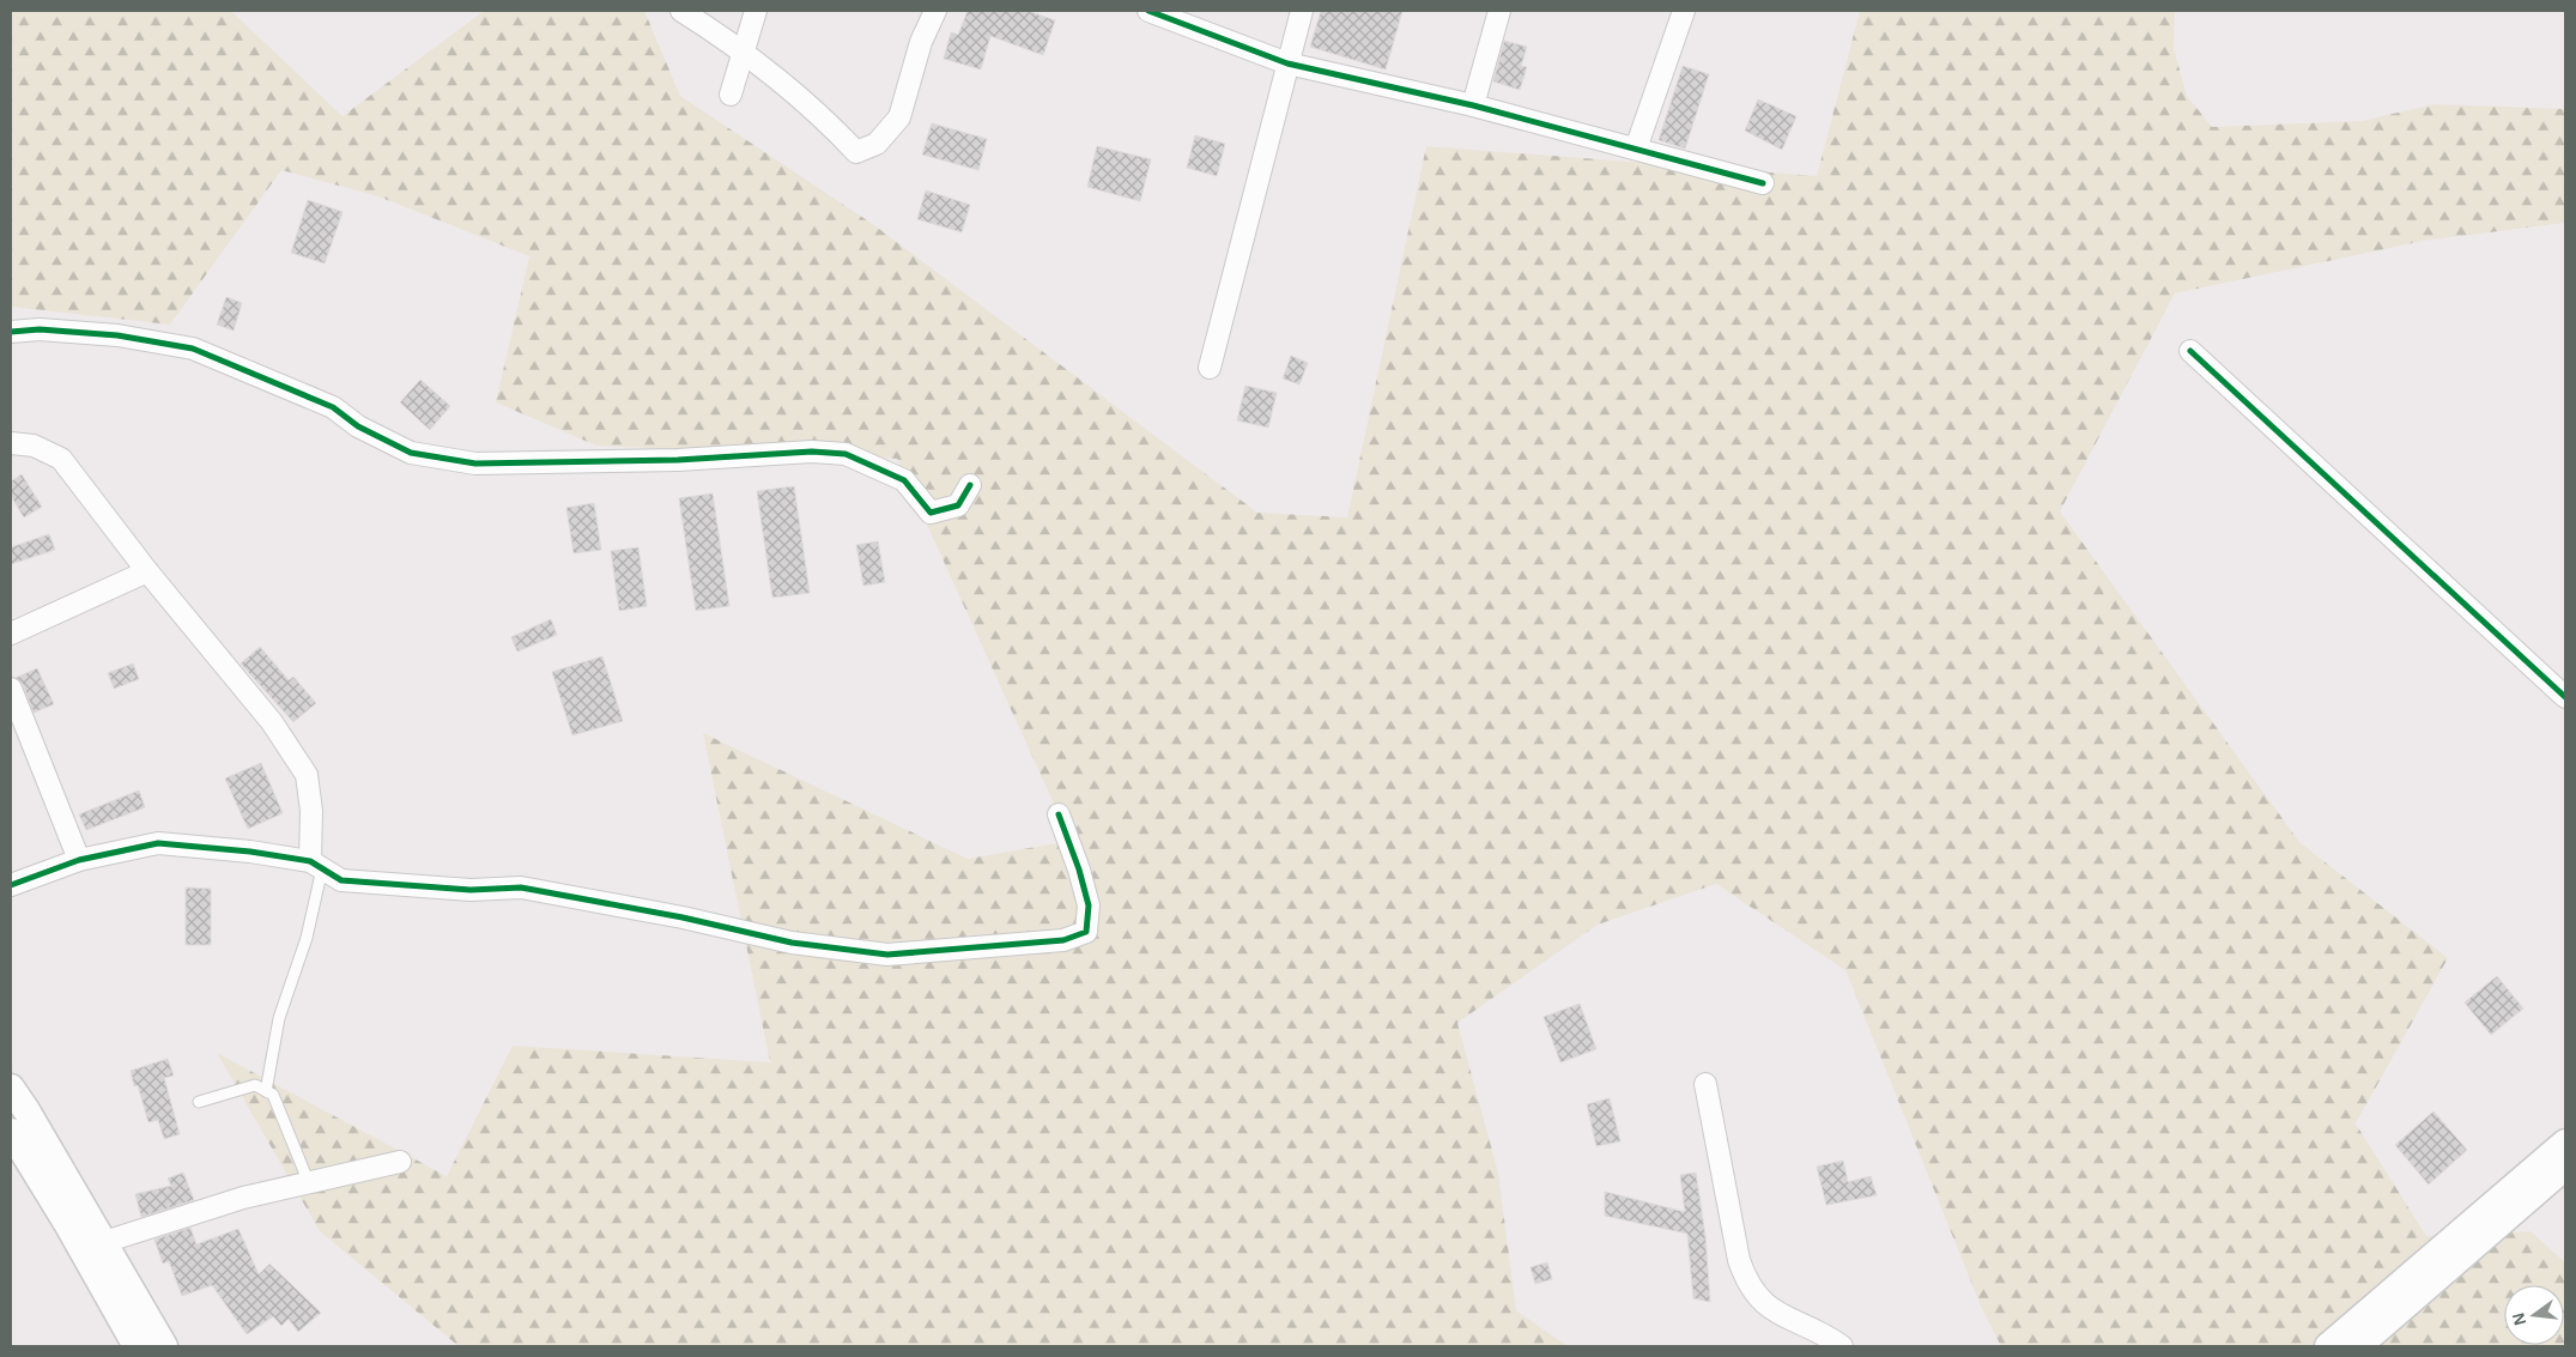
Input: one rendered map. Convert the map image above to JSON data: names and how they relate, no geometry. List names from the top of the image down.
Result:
{
  "north": "left"
}
